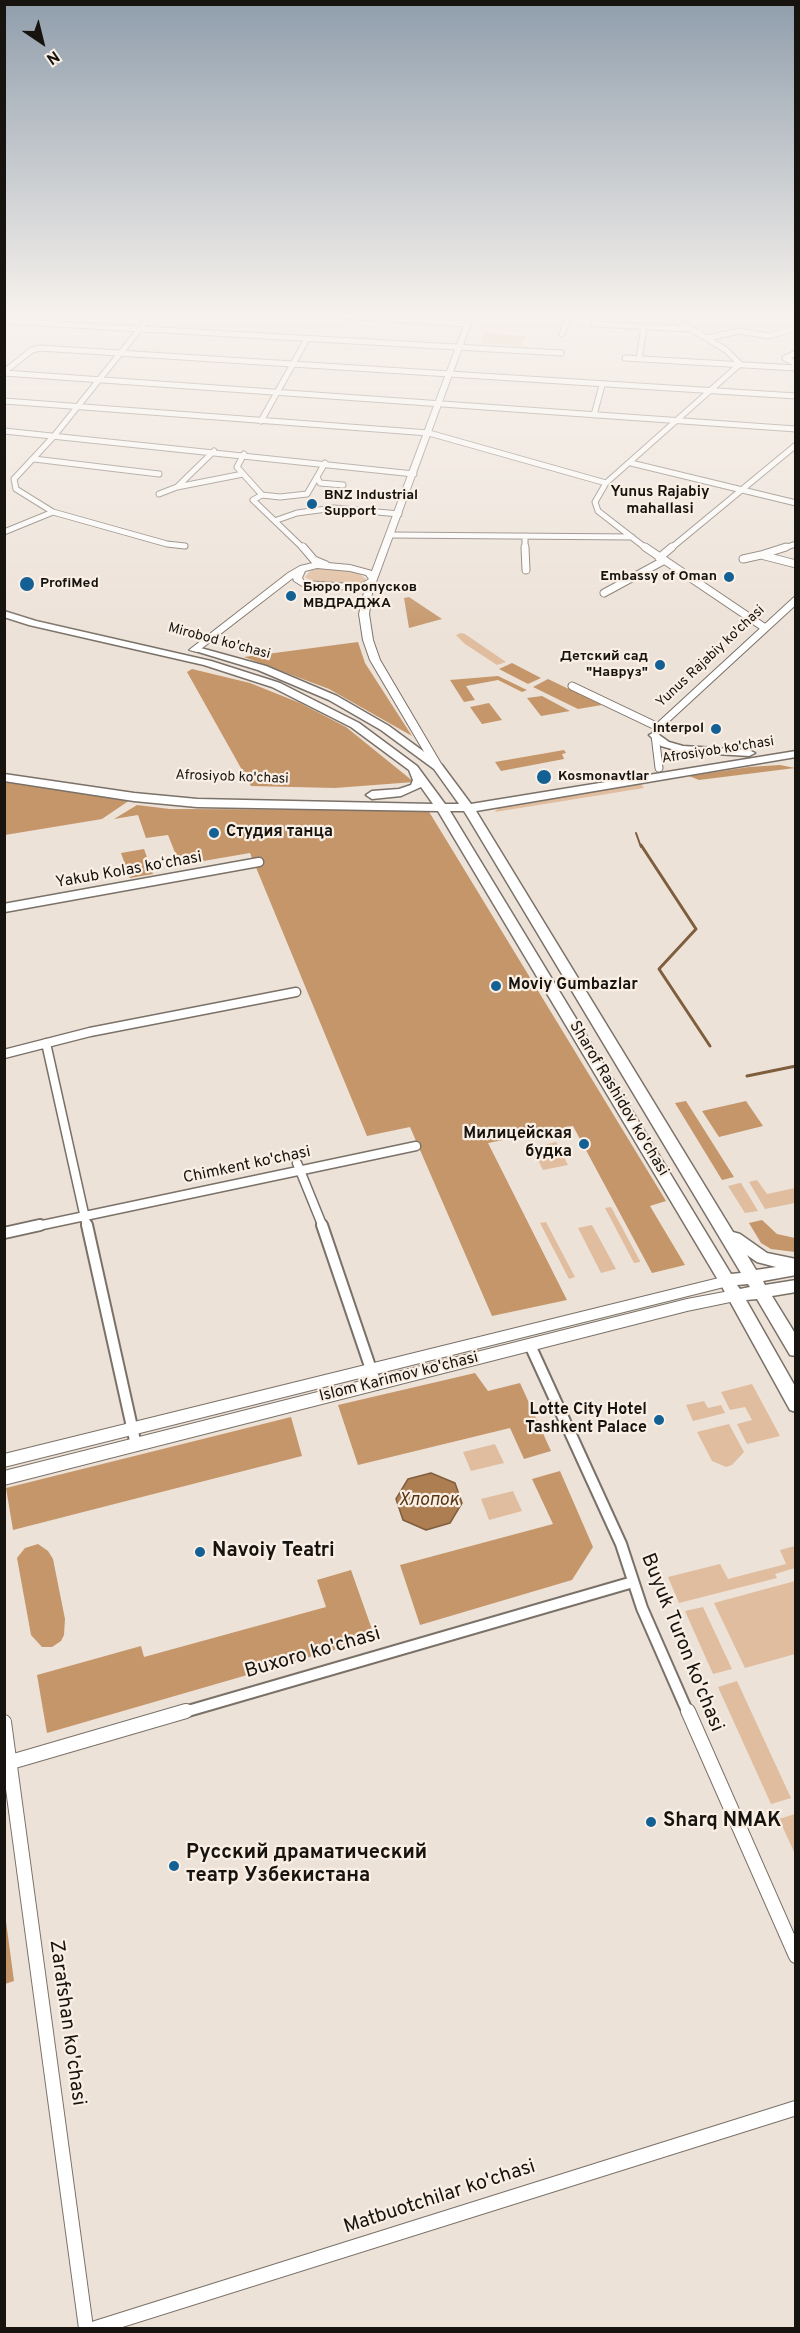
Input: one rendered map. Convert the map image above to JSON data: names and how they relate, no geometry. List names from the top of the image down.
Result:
{
  "streets": {
    "main road": [
      "Mirobod ko'chasi",
      "Afrosiyob ko'chasi",
      "Sharof Rashidov ko'chasi",
      "Islom Karimov ko'chasi"
    ],
    "street": [
      "Yunus Rajabiy ko'chasi",
      "Yakub Kolas koʻchasi",
      "Chimkent ko'chasi",
      "Buyuk Turon ko'chasi",
      "Buxoro ko'chasi",
      "Zarafshan ko'chasi",
      "Matbuotchilar ko'chasi"
    ]
  },
  "crossings": [
    ["Mirobod ko'chasi", "Afrosiyob ko'chasi"],
    ["Mirobod ko'chasi", "Sharof Rashidov ko'chasi"],
    ["Afrosiyob ko'chasi", "Sharof Rashidov ko'chasi"],
    ["Sharof Rashidov ko'chasi", "Islom Karimov ko'chasi"],
    ["Islom Karimov ko'chasi", "Buyuk Turon ko'chasi"],
    ["Buyuk Turon ko'chasi", "Buxoro ko'chasi"],
    ["Buxoro ko'chasi", "Zarafshan ko'chasi"]
  ],
  "districts": ["Yunus Rajabiy mahallasi"],
  "water": ["Хлопок"],
  "places": [
    "BNZ Industrial Support",
    "Embassy of Oman",
    "ProfiMed",
    "Бюро пропусков МВДРАДЖА",
    "Детский сад \"Навруз\"",
    "Interpol",
    "Kosmonavtlar",
    "Студия танца",
    "Moviy Gumbazlar",
    "Милицейская будка",
    "Lotte City Hotel Tashkent Palace",
    "Navoiy Teatri",
    "Sharq NMAK",
    "Русский драматический театр Узбекистана"
  ],
  "north": "bottom right"
}
